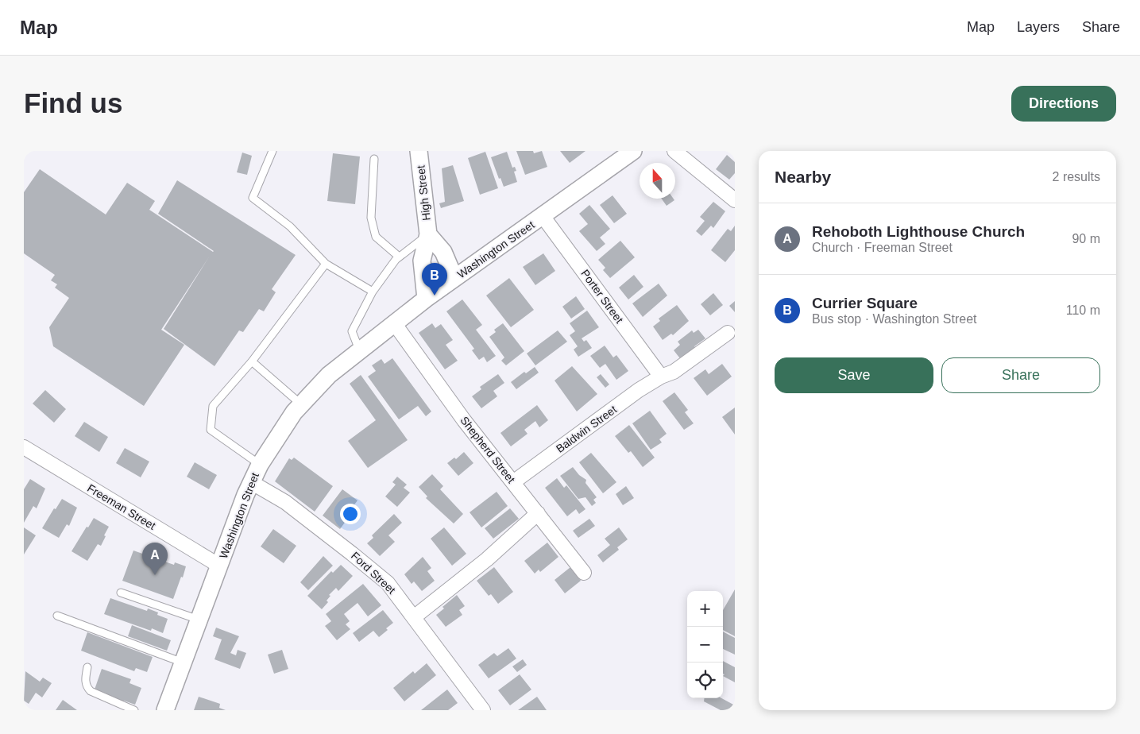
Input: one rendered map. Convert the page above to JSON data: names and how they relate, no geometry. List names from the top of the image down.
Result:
{
  "streets": {
    "street": [
      "High Street",
      "Washington Street",
      "Porter Street",
      "Baldwin Street",
      "Shepherd Street",
      "Freeman Street",
      "Ford Street"
    ]
  },
  "crossings": [
    ["High Street", "Washington Street"],
    ["Washington Street", "Porter Street"],
    ["Washington Street", "Shepherd Street"],
    ["Washington Street", "Freeman Street"],
    ["Washington Street", "Ford Street"],
    ["Porter Street", "Baldwin Street"],
    ["Baldwin Street", "Shepherd Street"]
  ],
  "north": "top",
  "page": {
    "header": "Map",
    "nav": ["Map", "Layers", "Share"],
    "buttons": [
      "Directions",
      ["Save", "Share"]
    ],
    "title": "Find us",
    "heading": ["Nearby", "2 results"],
    "list": [
      {
        "mark": "A",
        "name": "Rehoboth Lighthouse Church",
        "note": "Church · Freeman Street",
        "value": "90 m"
      },
      {
        "mark": "B",
        "name": "Currier Square",
        "note": "Bus stop · Washington Street",
        "value": "110 m"
      }
    ],
    "pins": ["B", "A"],
    "map_buttons": ["+", "−"]
  }
}
